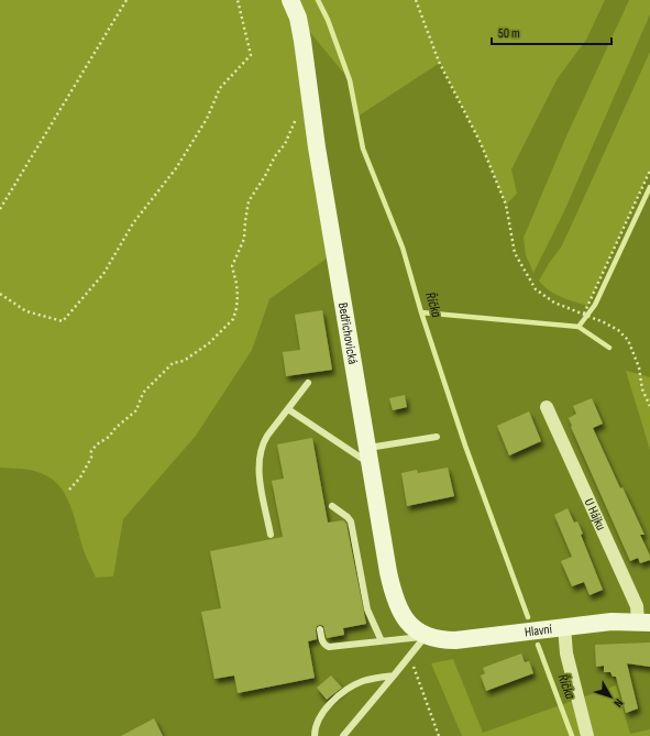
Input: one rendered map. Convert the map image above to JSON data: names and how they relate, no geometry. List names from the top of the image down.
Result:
{
  "streets": {
    "street": ["Bedřichovická", "U Hájku", "Hlavní"]
  },
  "crossings": [
    ["Bedřichovická", "Hlavní"],
    ["U Hájku", "Hlavní"]
  ],
  "water": ["Říčka"],
  "scale_bar": "50 m",
  "north": "bottom right"
}
